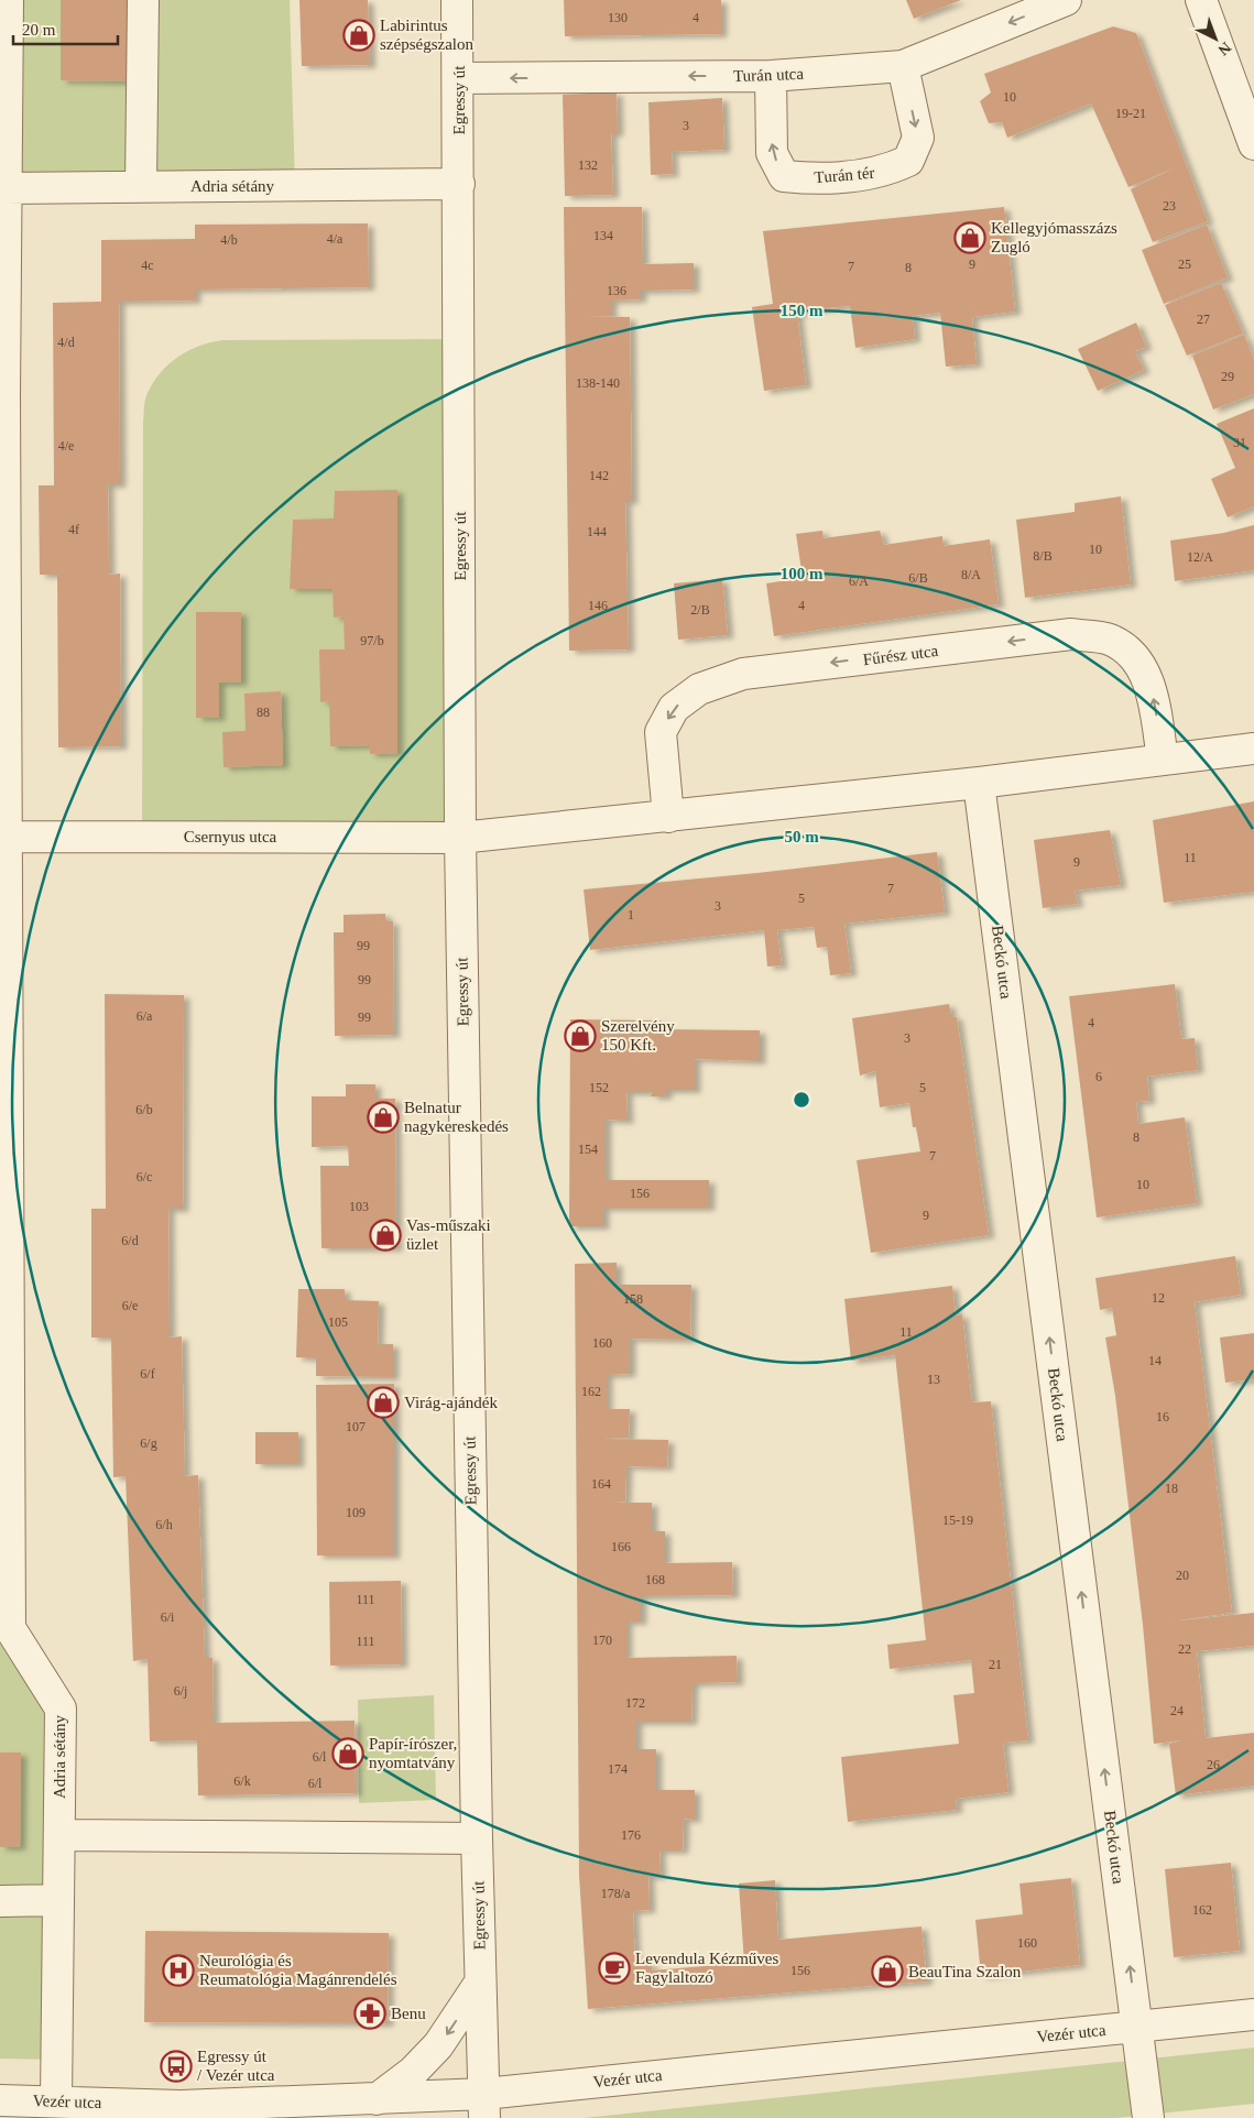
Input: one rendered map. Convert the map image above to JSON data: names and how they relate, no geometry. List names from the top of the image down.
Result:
{
  "streets": {
    "street": [
      "Turán utca",
      "Egressy út",
      "Turán tér",
      "Adria sétány",
      "Fűrész utca",
      "Csernyus utca",
      "Beckó utca",
      "Vezér utca"
    ]
  },
  "crossings": [
    ["Turán utca", "Egressy út"],
    ["Turán utca", "Turán tér"],
    ["Egressy út", "Adria sétány"],
    ["Egressy út", "Csernyus utca"],
    ["Egressy út", "Vezér utca"],
    ["Adria sétány", "Csernyus utca"],
    ["Adria sétány", "Vezér utca"],
    ["Beckó utca", "Vezér utca"]
  ],
  "one_way": ["Turán utca", "Beckó utca"],
  "places": {
    "shop": [
      "Labirintus szépségszalon",
      "Kellegyjómasszázs Zugló",
      "Szerelvény 150 Kft.",
      "Belnatur nagykereskedés",
      "Vas-műszaki üzlet",
      "Virág-ajándék",
      "Papír-írószer, nyomtatvány",
      "BeauTina Szalon"
    ],
    "cafe": ["Levendula Kézműves Fagylaltozó"],
    "hospital": ["Neurológia és Reumatológia Magánrendelés"],
    "pharmacy": ["Benu"],
    "bus stop": ["Egressy út / Vezér utca"]
  },
  "house_numbers": [
    "130",
    "4",
    "10",
    "19-21",
    "3",
    "132",
    "23",
    "134",
    "4/a",
    "4/b",
    "9",
    "25",
    "4c",
    "7",
    "8",
    "136",
    "27",
    "4/d",
    "29",
    "138-140",
    "31",
    "4/e",
    "142",
    "4f",
    "144",
    "10",
    "8/B",
    "12/A",
    "8/A",
    "6/B",
    "6/A",
    "146",
    "4",
    "2/B",
    "97/b",
    "88",
    "11",
    "9",
    "7",
    "5",
    "3",
    "1",
    "99",
    "99",
    "6/a",
    "99",
    "4",
    "3",
    "6",
    "152",
    "5",
    "6/b",
    "8",
    "154",
    "7",
    "6/c",
    "10",
    "156",
    "103",
    "9",
    "6/d",
    "12",
    "158",
    "6/e",
    "105",
    "11",
    "160",
    "14",
    "6/f",
    "13",
    "162",
    "16",
    "107",
    "6/g",
    "164",
    "18",
    "109",
    "15-19",
    "6/h",
    "166",
    "20",
    "168",
    "111",
    "6/i",
    "170",
    "111",
    "22",
    "21",
    "6/j",
    "172",
    "24",
    "6/l",
    "26",
    "174",
    "6/k",
    "6/l",
    "176",
    "178/a",
    "162",
    "160",
    "156"
  ],
  "scale_bar": "20 m",
  "north": "bottom right",
  "rings": ["150 m", "100 m", "50 m"]
}
